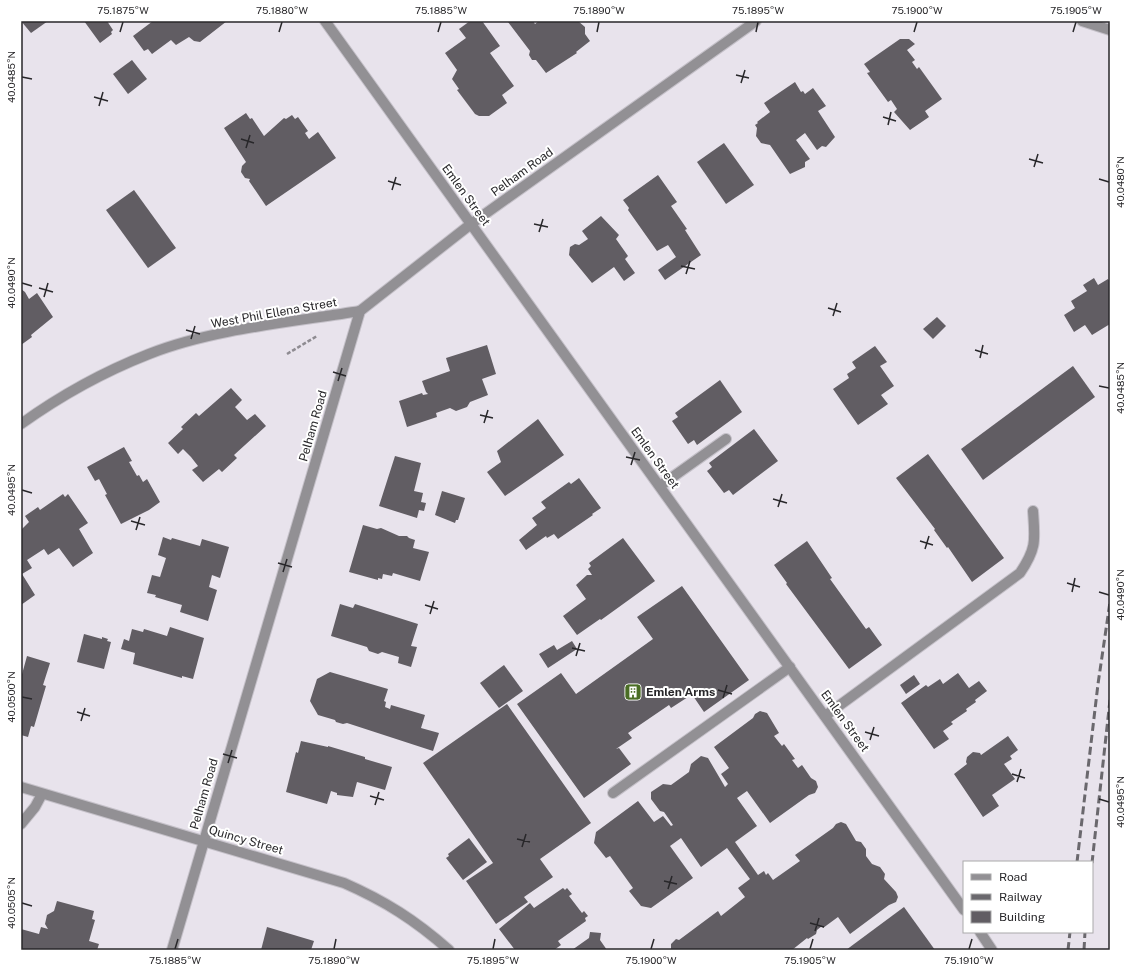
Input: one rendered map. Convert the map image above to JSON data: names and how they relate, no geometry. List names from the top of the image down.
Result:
{
  "streets": {
    "street": [
      "Pelham Road",
      "Emlen Street",
      "West Phil Ellena Street",
      "Quincy Street"
    ]
  },
  "crossings": [
    ["Pelham Road", "Emlen Street"],
    ["Pelham Road", "West Phil Ellena Street"],
    ["Pelham Road", "Quincy Street"]
  ],
  "places": {
    "building": ["Emlen Arms"]
  },
  "legend": ["Road", "Railway", "Building"],
  "coordinates": [
    "75.1875°W",
    "75.1880°W",
    "75.1885°W",
    "75.1890°W",
    "75.1895°W",
    "75.1900°W",
    "75.1905°W",
    "40.0485°N",
    "40.0480°N",
    "40.0490°N",
    "40.0495°N",
    "40.0500°N",
    "40.0505°N",
    "75.1910°W"
  ]
}
